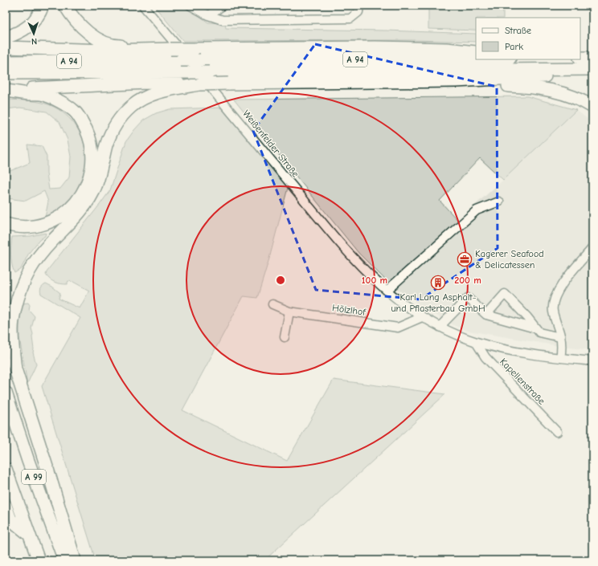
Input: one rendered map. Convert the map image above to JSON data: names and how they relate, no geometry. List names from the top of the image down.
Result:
{
  "streets": {
    "highway": ["A 94", "A 99"],
    "street": ["Weißenfelder Straße", "Hölzlhof", "Kapellenstraße"]
  },
  "crossings": [
    ["Weißenfelder Straße", "Hölzlhof"],
    ["Weißenfelder Straße", "Kapellenstraße"]
  ],
  "places": {
    "office": ["Kagerer Seafood & Delicatessen"],
    "building": ["Karl Lang Asphalt- und Pflasterbau GmbH"]
  },
  "legend": ["Straße", "Park"],
  "north": "bottom",
  "rings": ["100 m", "200 m"]
}
